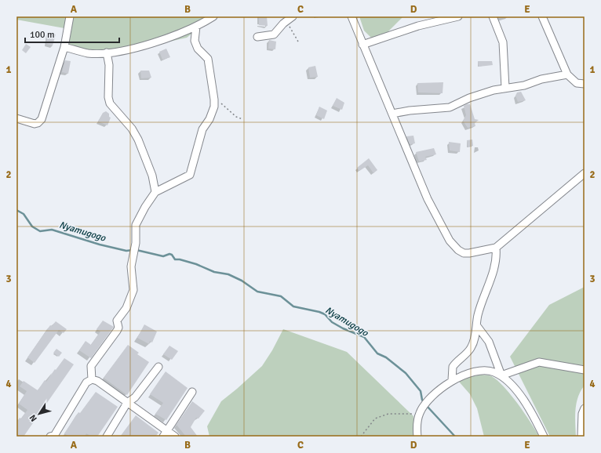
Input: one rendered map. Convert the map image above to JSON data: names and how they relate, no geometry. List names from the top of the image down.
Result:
{
  "water": ["Nyamugogo"],
  "scale_bar": "100 m",
  "north": "bottom left",
  "grid": {
    "columns": [
      "A",
      "B",
      "C",
      "D",
      "E"
    ],
    "rows": [
      "1",
      "2",
      "3",
      "4"
    ]
  }
}
